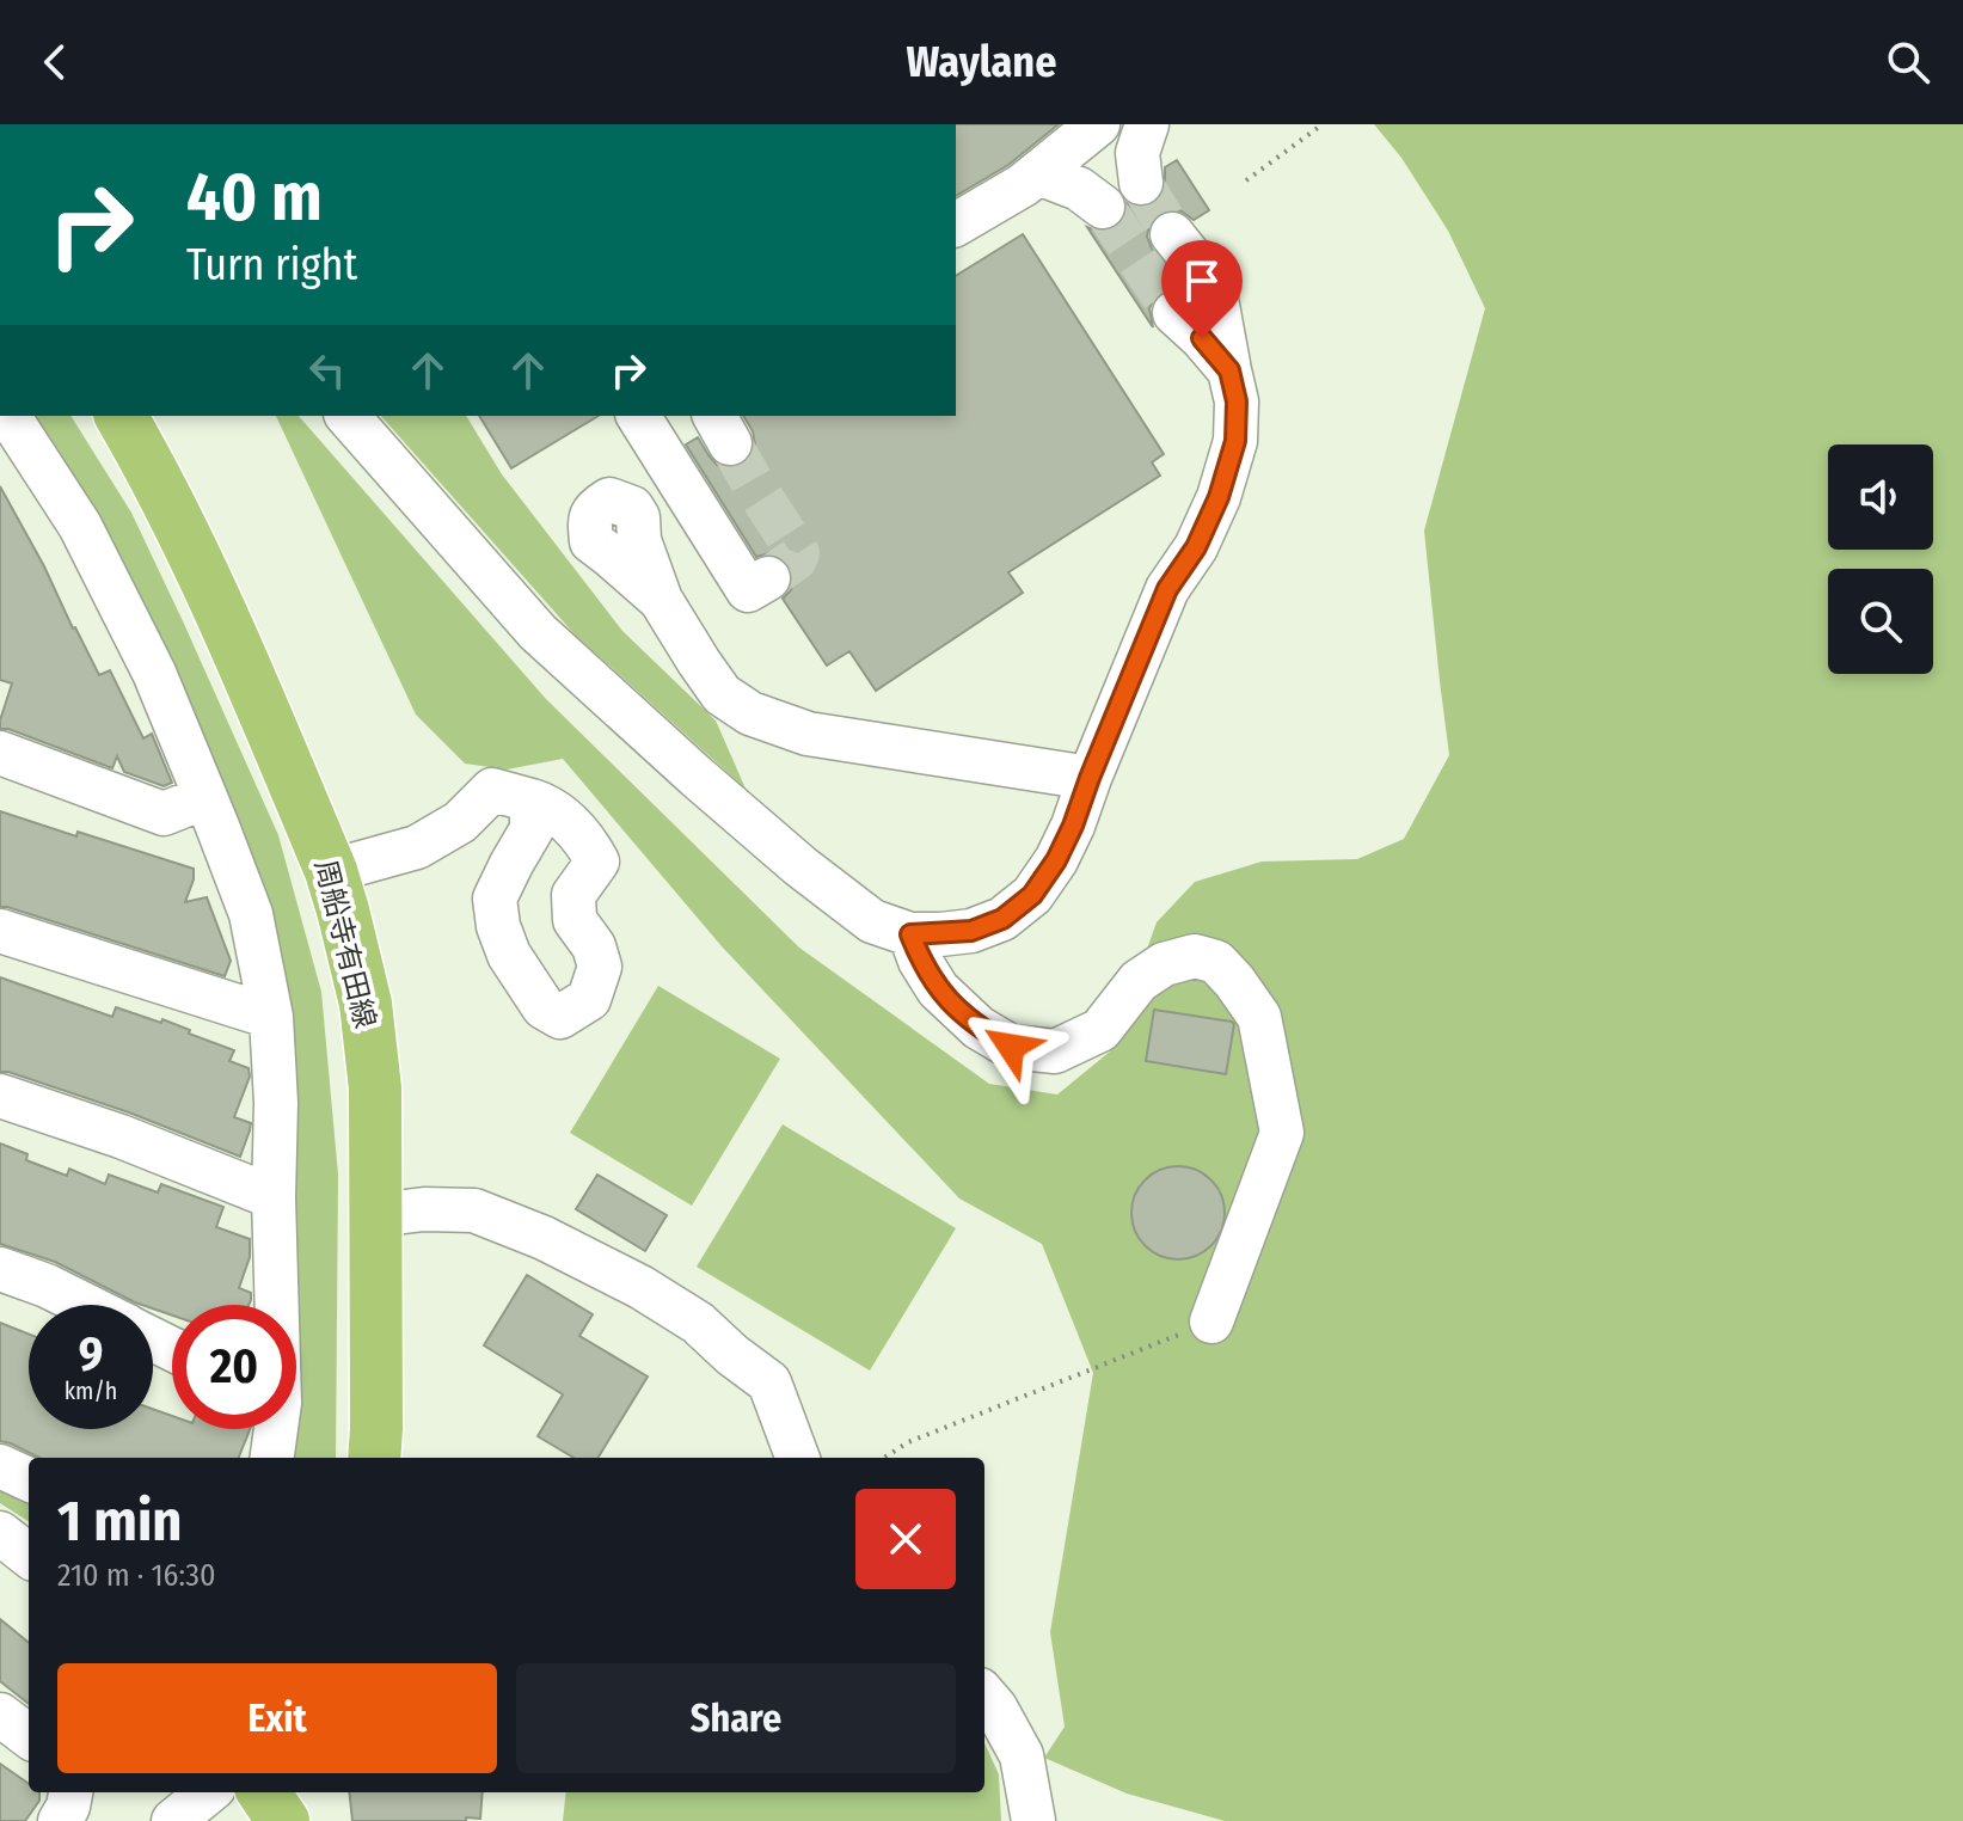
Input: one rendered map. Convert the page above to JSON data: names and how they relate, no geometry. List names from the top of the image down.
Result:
{
  "streets": {
    "main road": ["周船寺有田線"]
  },
  "page": {
    "header": "Waylane",
    "turn": ["40 m", "Turn right"],
    "speed": "9 km/h",
    "limit": "20",
    "heading": ["1 min", "210 m · 16:30"],
    "buttons": ["Exit", "Share"]
  }
}
